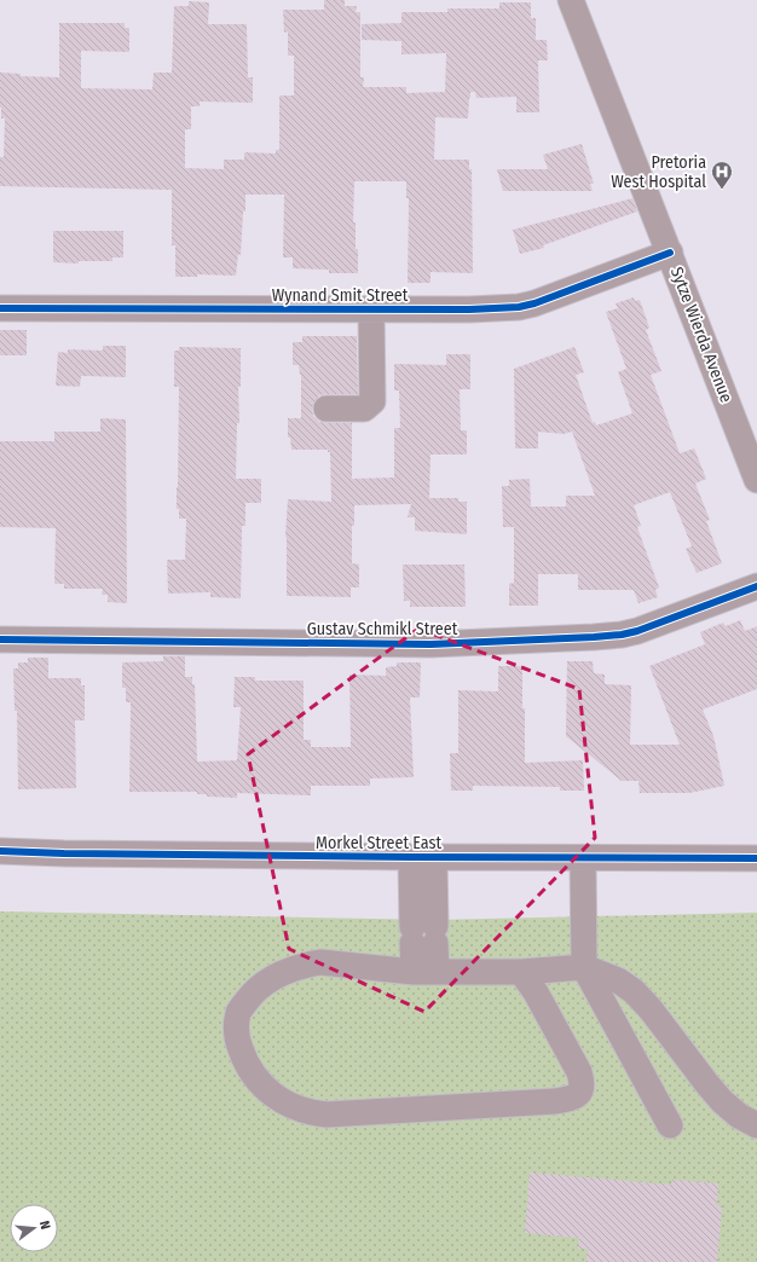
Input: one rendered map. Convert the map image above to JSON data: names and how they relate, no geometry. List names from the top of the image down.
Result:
{
  "streets": {
    "street": [
      "Wynand Smit Street",
      "Sytze Wierda Avenue",
      "Gustav Schmikl Street",
      "Morkel Street East"
    ]
  },
  "crossings": [
    ["Wynand Smit Street", "Sytze Wierda Avenue"]
  ],
  "places": {
    "hospital": ["Pretoria West Hospital"]
  },
  "north": "right"
}
